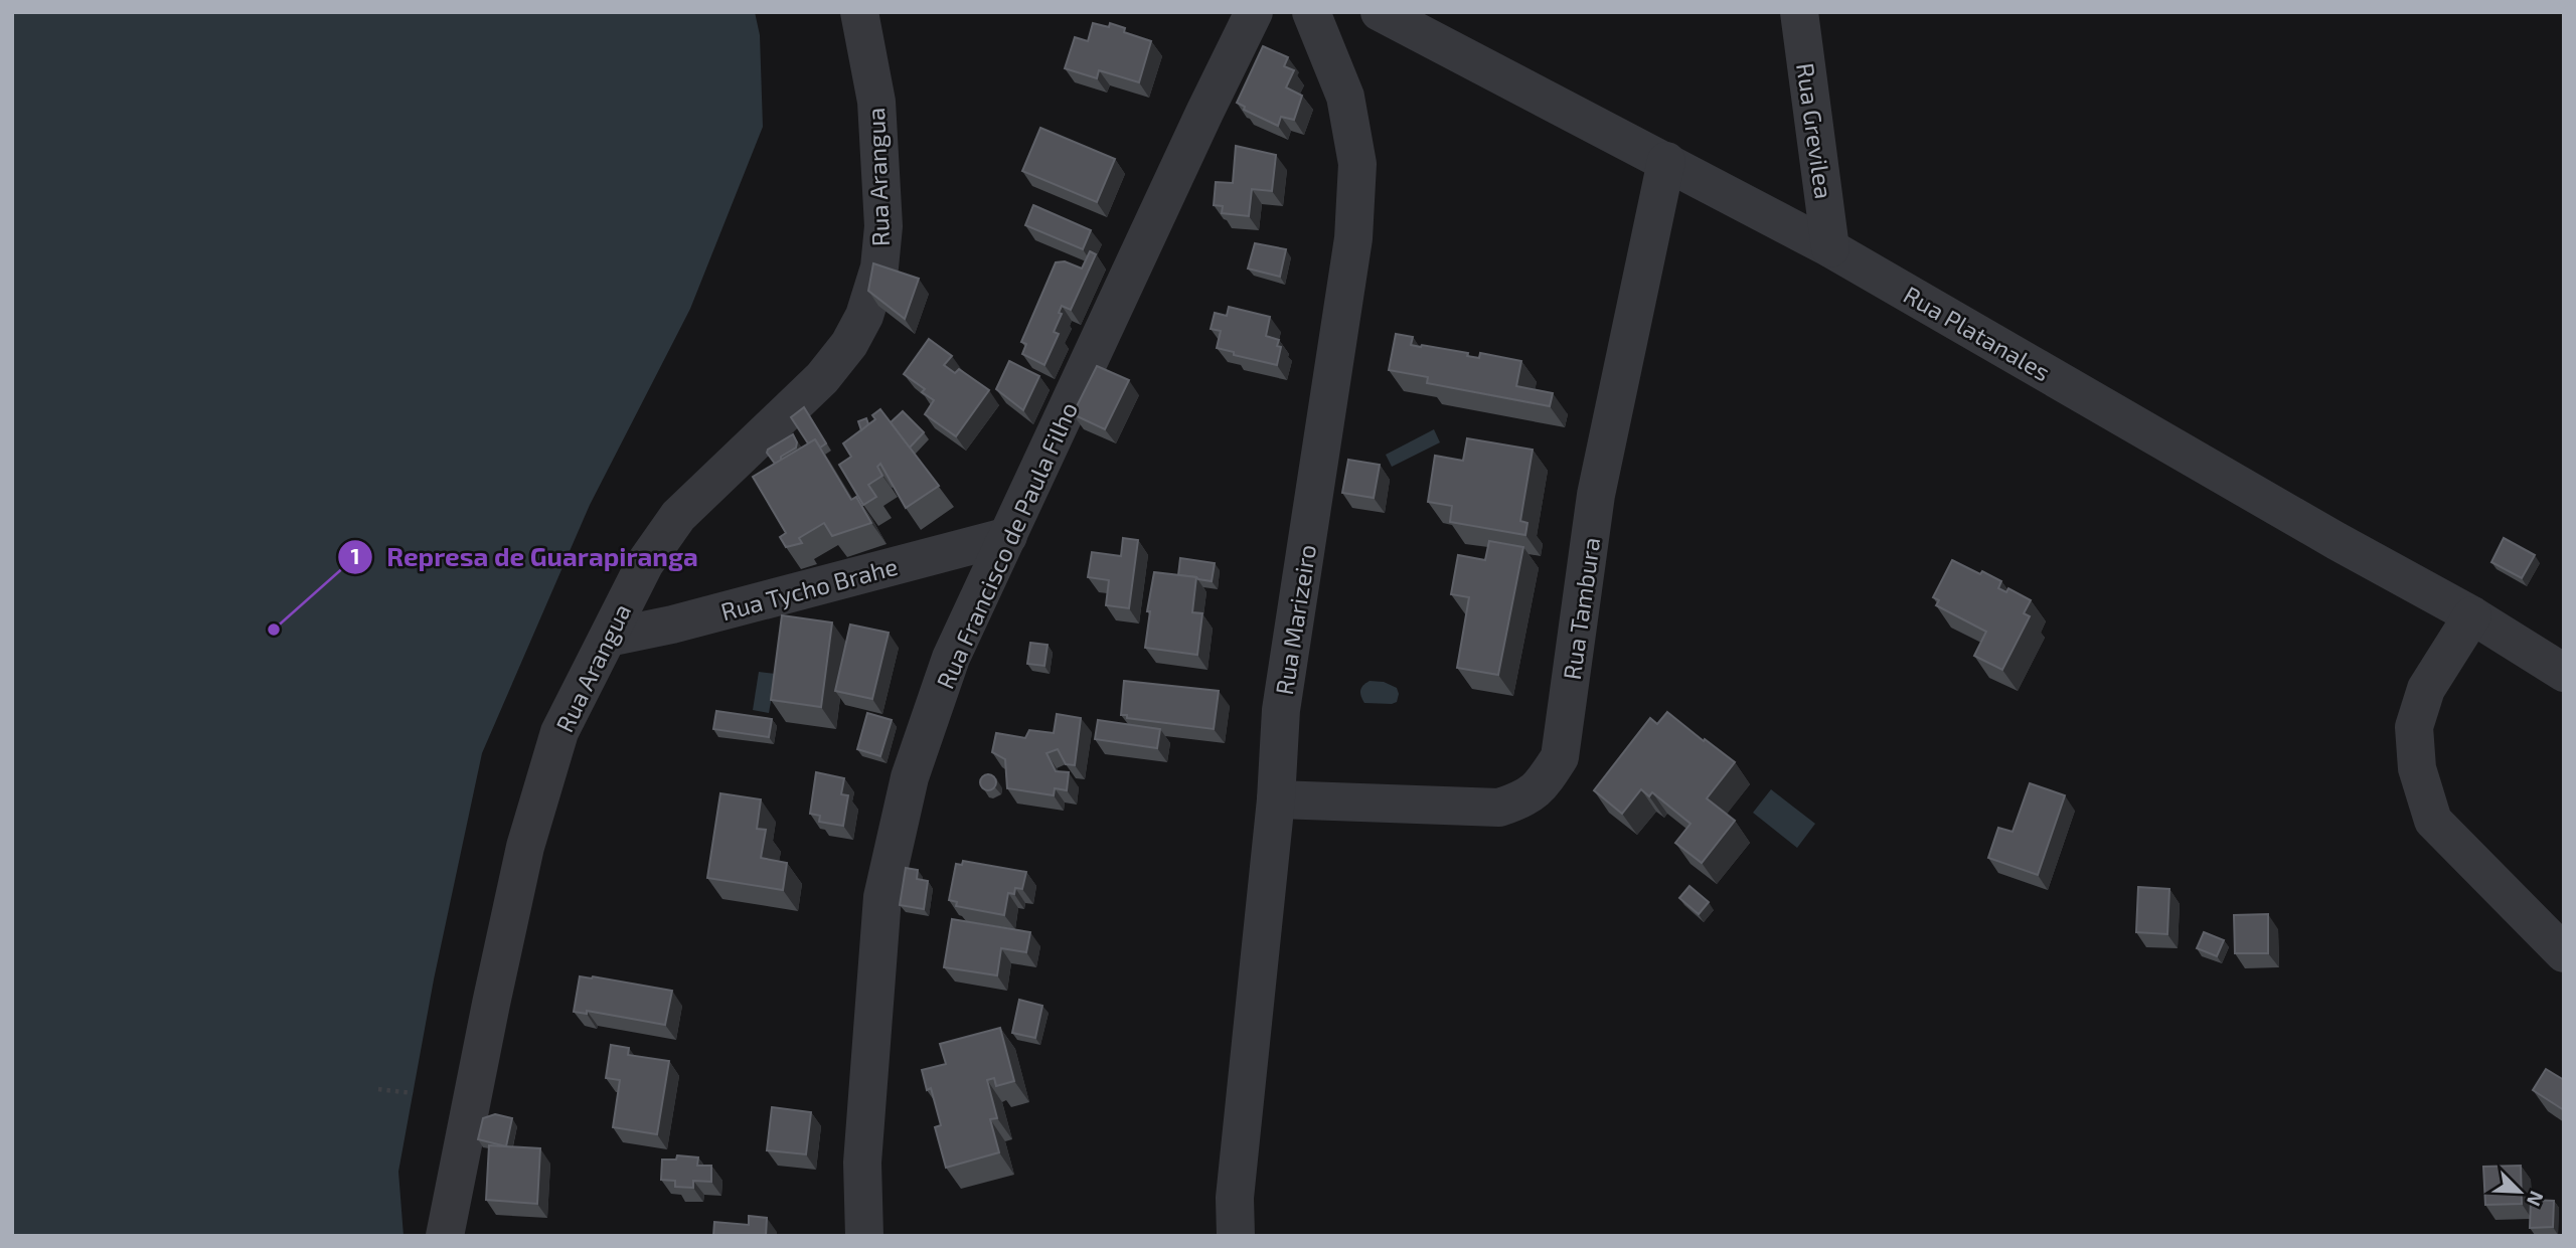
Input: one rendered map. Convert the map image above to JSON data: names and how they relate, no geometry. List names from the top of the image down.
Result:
{
  "streets": {
    "street": [
      "Rua Grevilea",
      "Rua Arangua",
      "Rua Platanales",
      "Rua Francisco de Paula Filho",
      "Rua Tycho Brahe",
      "Rua Tambura",
      "Rua Marizeiro"
    ]
  },
  "crossings": [
    ["Rua Grevilea", "Rua Platanales"],
    ["Rua Arangua", "Rua Tycho Brahe"],
    ["Rua Platanales", "Rua Tambura"],
    ["Rua Francisco de Paula Filho", "Rua Tycho Brahe"],
    ["Rua Tambura", "Rua Marizeiro"]
  ],
  "places": ["Represa de Guarapiranga"],
  "north": "bottom right"
}
